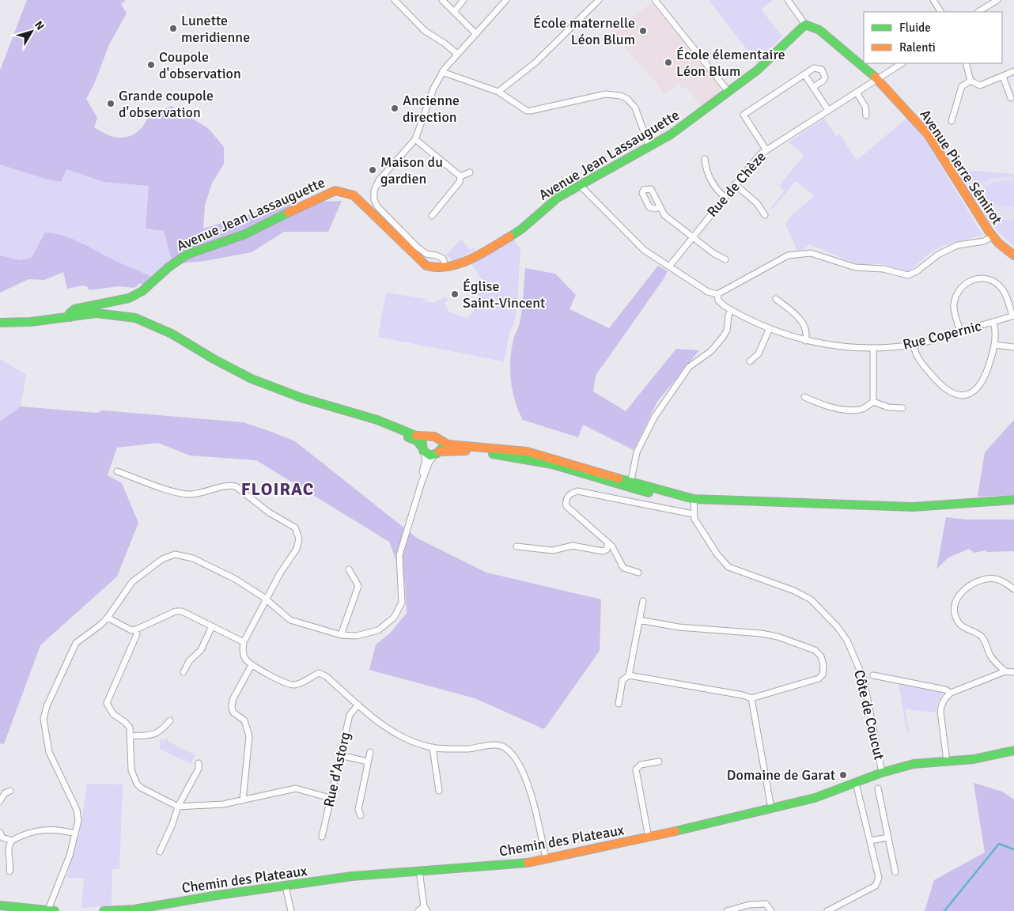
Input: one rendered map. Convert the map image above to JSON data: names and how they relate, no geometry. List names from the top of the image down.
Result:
{
  "streets": {
    "street": [
      "Avenue Jean Lassauguette",
      "Avenue Pierre Sémirot",
      "Rue de Chèze",
      "Rue Copernic",
      "Côte de Coucut",
      "Rue d'Astorg",
      "Chemin des Plateaux"
    ]
  },
  "crossings": [
    ["Avenue Jean Lassauguette", "Avenue Pierre Sémirot"],
    ["Avenue Pierre Sémirot", "Rue de Chèze"],
    ["Côte de Coucut", "Chemin des Plateaux"]
  ],
  "districts": ["FLOIRAC"],
  "places": [
    "Lunette meridienne",
    "École maternelle Léon Blum",
    "École élementaire Léon Blum",
    "Coupole d'observation",
    "Grande coupole d'observation",
    "Ancienne direction",
    "Maison du gardien",
    "Église Saint-Vincent",
    "Domaine de Garat"
  ],
  "legend": ["Fluide", "Ralenti"],
  "north": "top right"
}
